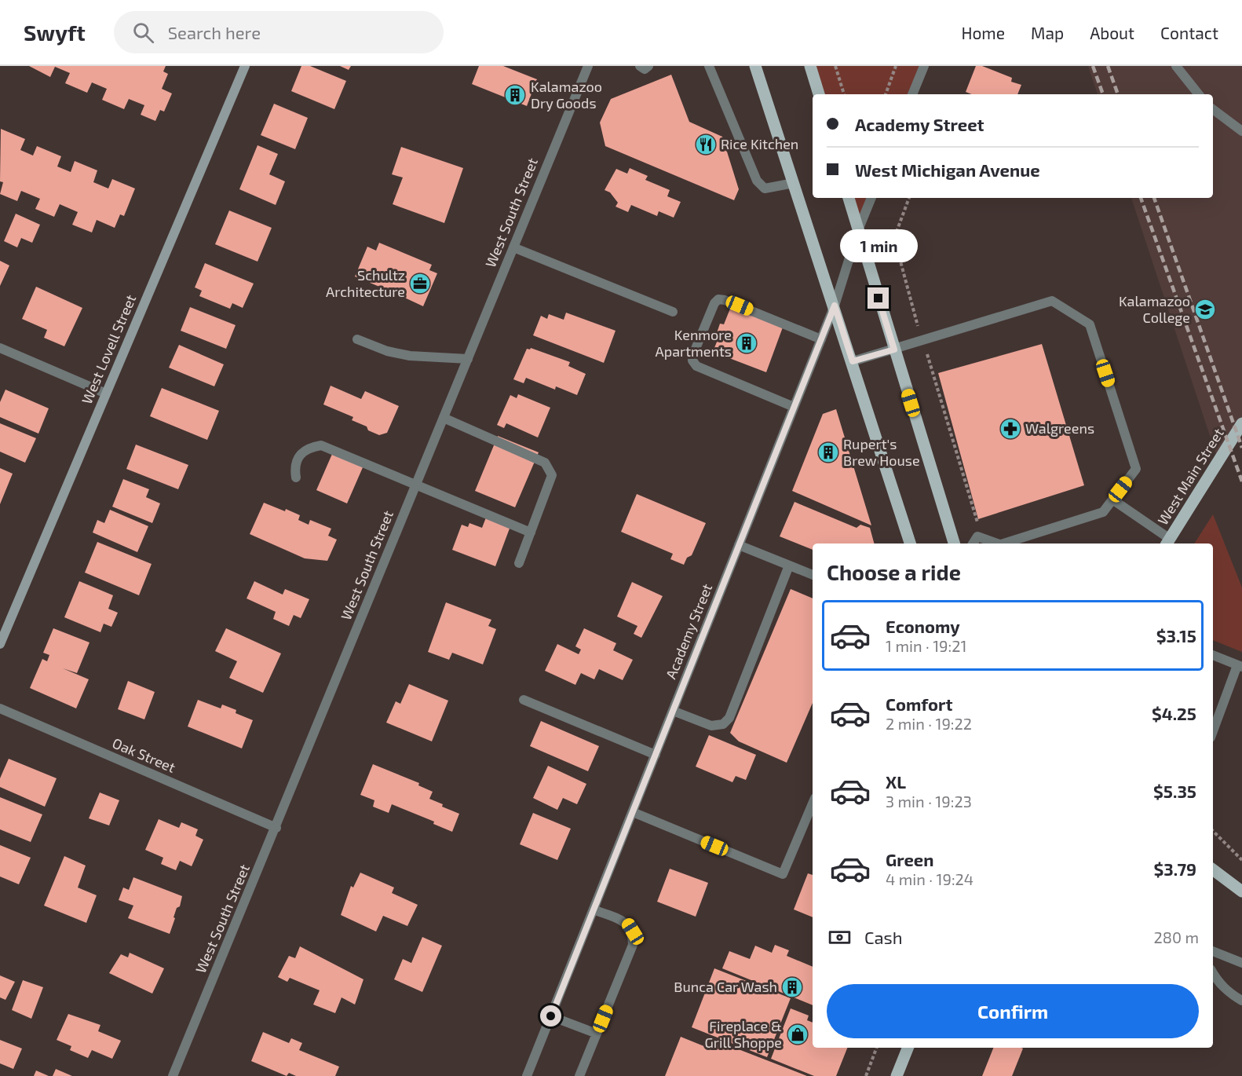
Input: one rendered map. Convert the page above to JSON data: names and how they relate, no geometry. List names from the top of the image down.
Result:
{
  "streets": {
    "main road": ["West Main Street"],
    "street": [
      "West South Street",
      "West Lovell Street",
      "Academy Street",
      "Oak Street"
    ]
  },
  "crossings": [
    ["West South Street", "Oak Street"]
  ],
  "places": {
    "building": [
      "Kalamazoo Dry Goods",
      "Kenmore Apartments",
      "Rupert's Brew House",
      "Bunca Car Wash"
    ],
    "restaurant": ["Rice Kitchen"],
    "office": ["Schultz Architecture"],
    "school or university": ["Kalamazoo College"],
    "pharmacy": ["Walgreens"],
    "shop": ["Fireplace & Grill Shoppe"]
  },
  "page": {
    "header": "Swyft",
    "search": "Search here",
    "nav": [
      "Home",
      "Map",
      "About",
      "Contact"
    ],
    "banner": ["Academy Street", "West Michigan Avenue"],
    "bubble": "1 min",
    "heading": "Choose a ride",
    "list": [
      {
        "name": "Economy",
        "note": "1 min · 19:21",
        "value": "$3.15"
      },
      {
        "name": "Comfort",
        "note": "2 min · 19:22",
        "value": "$4.25"
      },
      {
        "name": "XL",
        "note": "3 min · 19:23",
        "value": "$5.35"
      },
      {
        "name": "Green",
        "note": "4 min · 19:24",
        "value": "$3.79"
      }
    ],
    "pay": ["Cash", "280 m"],
    "buttons": "Confirm"
  }
}
